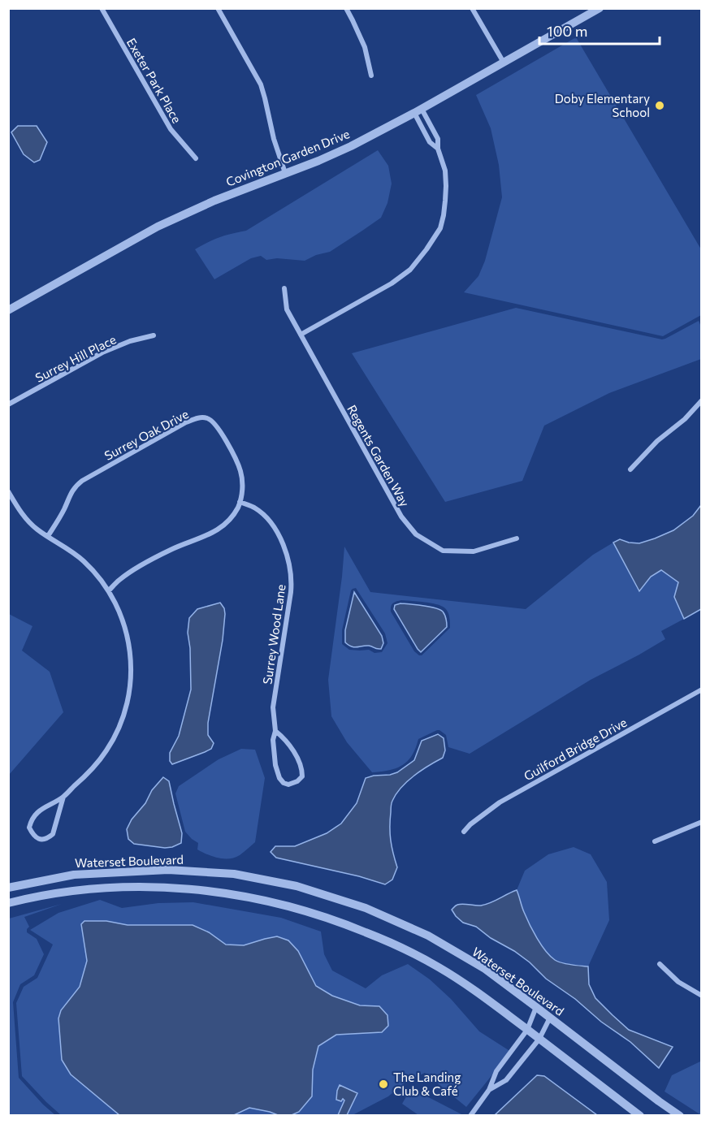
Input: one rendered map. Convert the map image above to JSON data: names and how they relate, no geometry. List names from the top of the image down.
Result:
{
  "streets": {
    "street": [
      "Exeter Park Place",
      "Covington Garden Drive",
      "Surrey Hill Place",
      "Surrey Oak Drive",
      "Regents Garden Way",
      "Surrey Wood Lane",
      "Guilford Bridge Drive",
      "Waterset Boulevard"
    ]
  },
  "crossings": [
    ["Surrey Oak Drive", "Surrey Wood Lane"]
  ],
  "places": ["Doby Elementary School", "The Landing Club & Café"],
  "scale_bar": "100 m"
}
